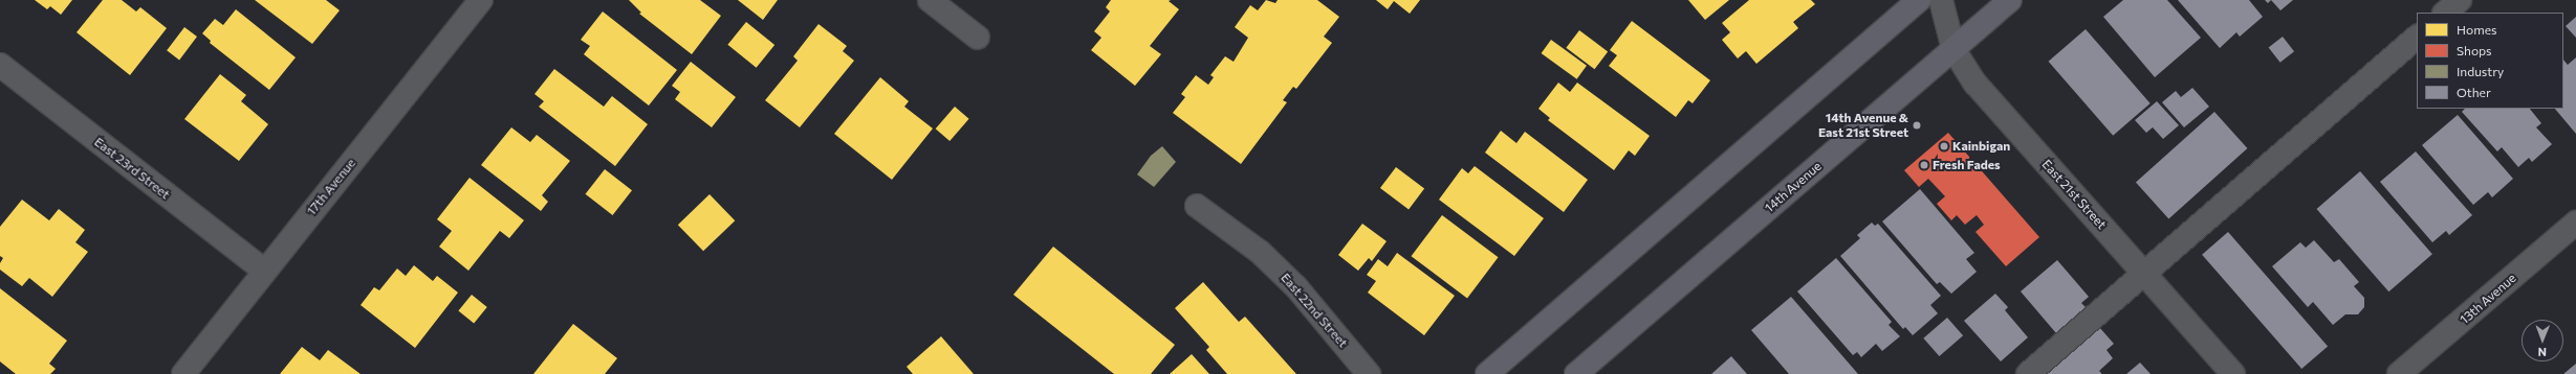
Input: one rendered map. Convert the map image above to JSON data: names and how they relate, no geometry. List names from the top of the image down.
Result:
{
  "streets": {
    "main road": ["14th Avenue"],
    "street": [
      "East 23rd Street",
      "17th Avenue",
      "East 21st Street",
      "13th Avenue",
      "East 22nd Street"
    ]
  },
  "crossings": [
    ["East 23rd Street", "17th Avenue"],
    ["14th Avenue", "East 21st Street"]
  ],
  "places": ["14th Avenue & East 21st Street", "Kainbigan", "Fresh Fades"],
  "legend": [
    "Homes",
    "Shops",
    "Industry",
    "Other"
  ],
  "north": "bottom"
}
